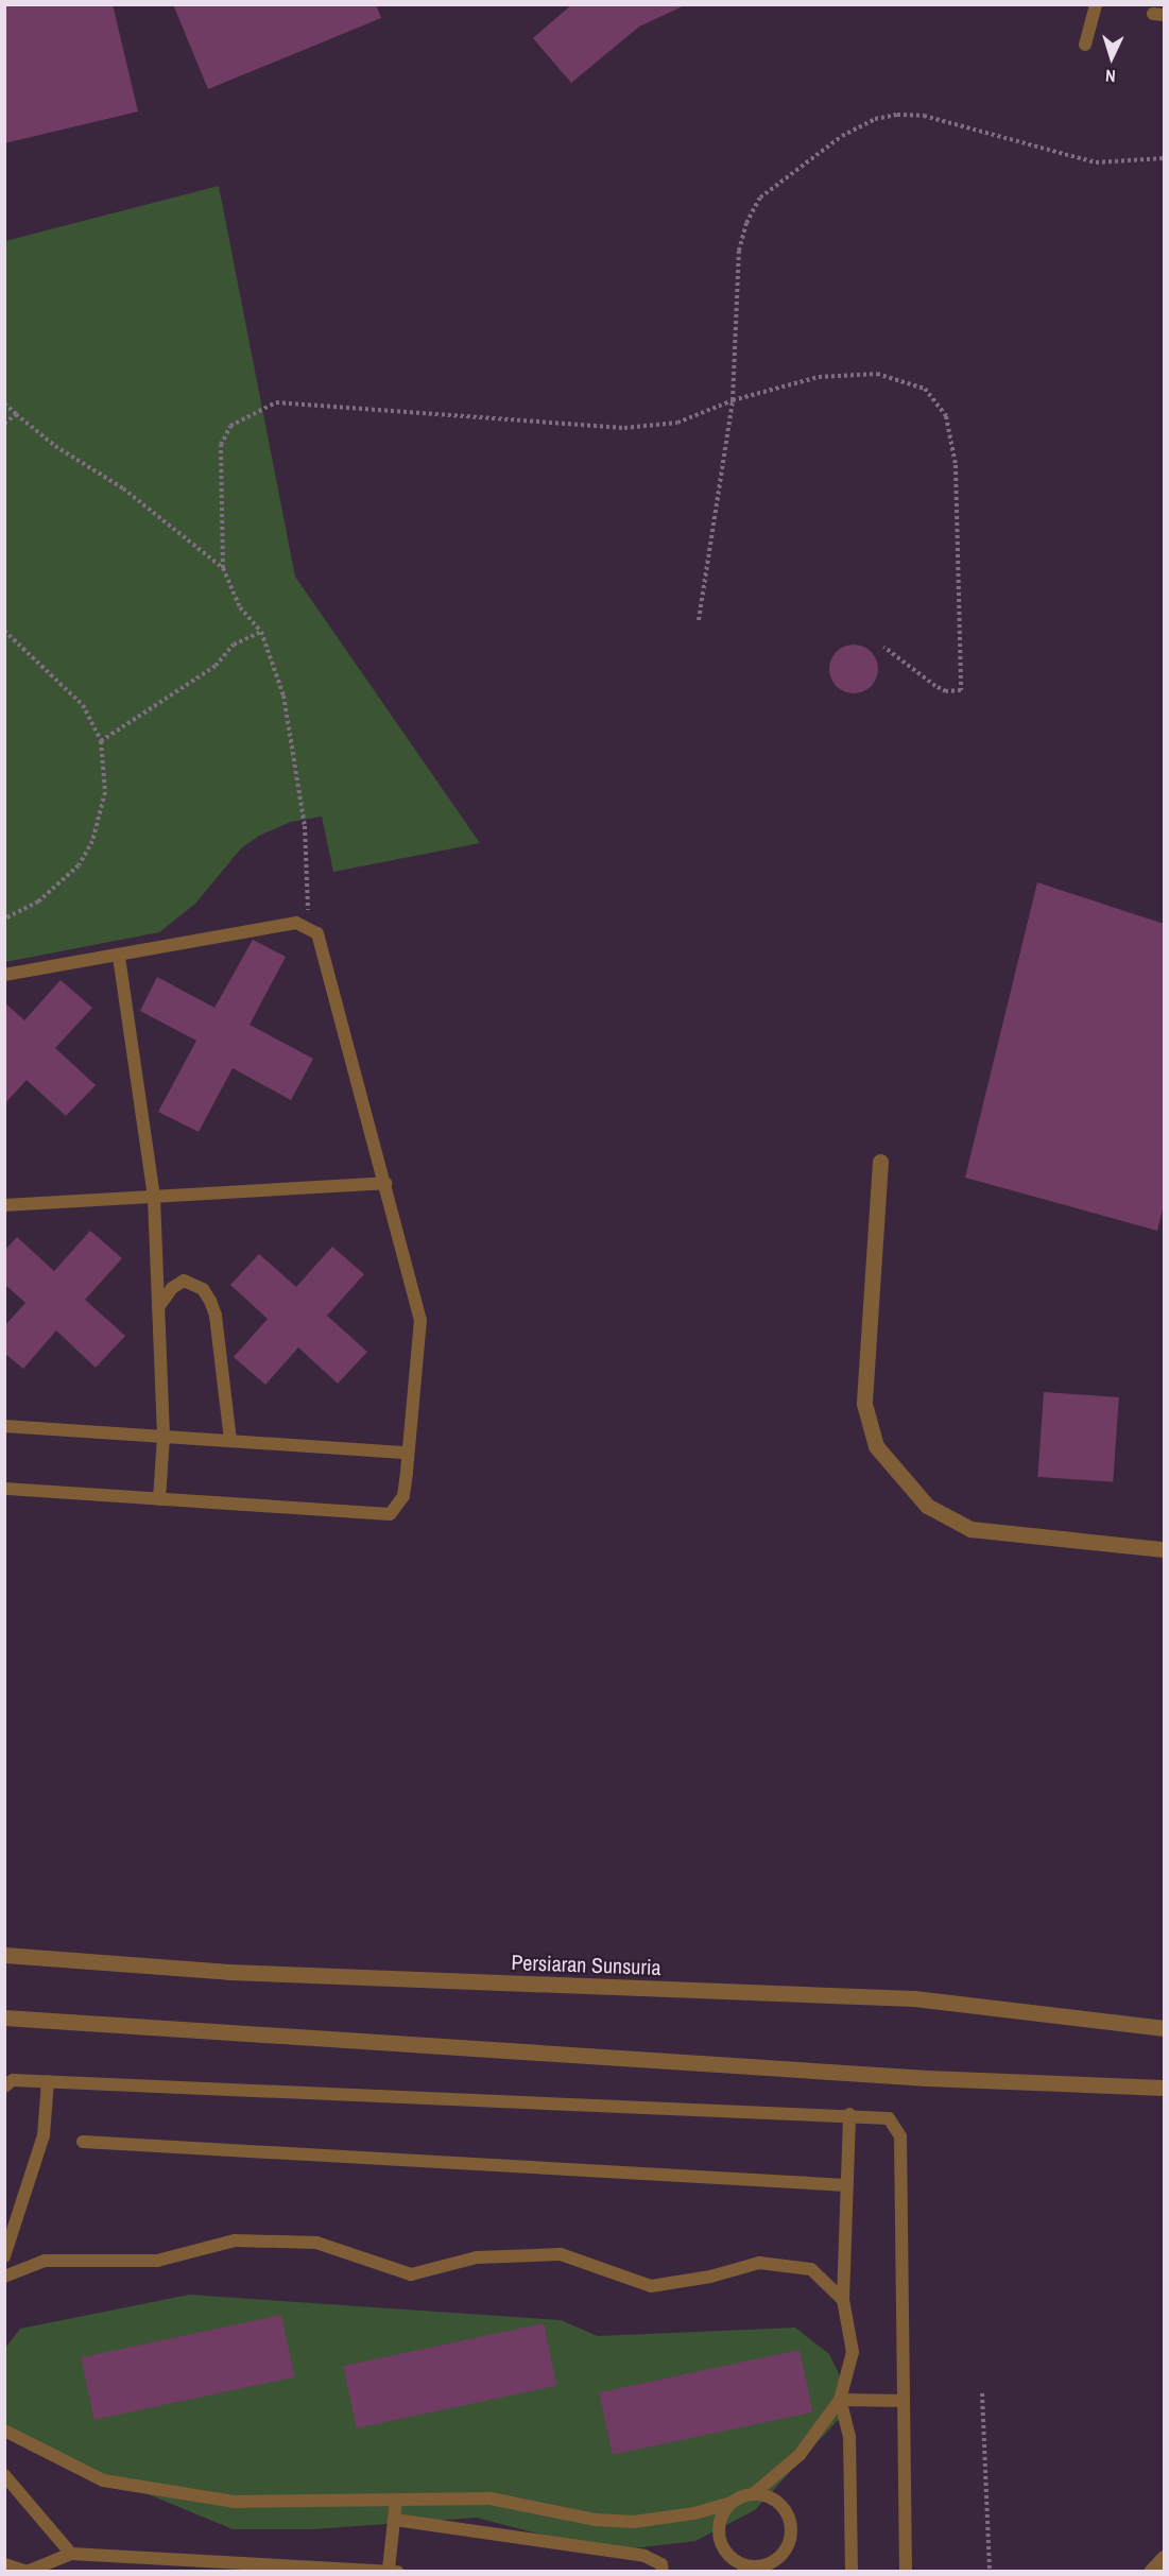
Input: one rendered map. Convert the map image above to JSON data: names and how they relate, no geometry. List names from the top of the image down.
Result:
{
  "streets": {
    "street": ["Persiaran Sunsuria"]
  },
  "north": "bottom"
}
